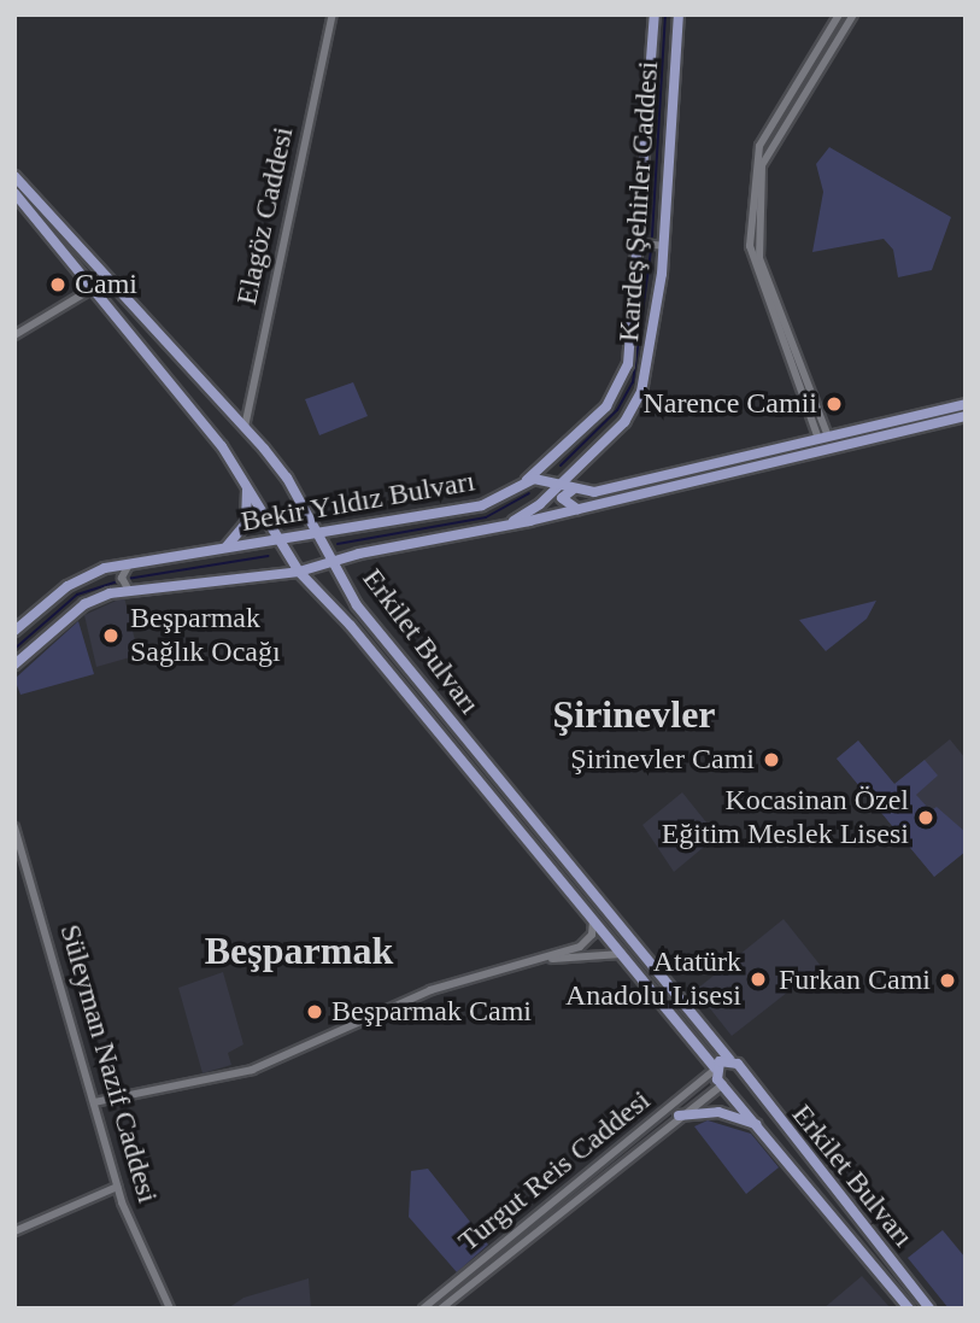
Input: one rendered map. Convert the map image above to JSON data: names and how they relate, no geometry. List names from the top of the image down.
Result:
{
  "streets": {
    "main road": ["Kardeş Şehirler Caddesi", "Bekir Yıldız Bulvarı", "Erkilet Bulvarı"],
    "street": ["Elagöz Caddesi", "Süleyman Nazif Caddesi", "Turgut Reis Caddesi"]
  },
  "crossings": [
    ["Kardeş Şehirler Caddesi", "Bekir Yıldız Bulvarı"],
    ["Elagöz Caddesi", "Erkilet Bulvarı"],
    ["Bekir Yıldız Bulvarı", "Erkilet Bulvarı"],
    ["Erkilet Bulvarı", "Turgut Reis Caddesi"]
  ],
  "districts": ["Şirinevler", "Beşparmak"],
  "places": [
    "Cami",
    "Narence Camii",
    "Beşparmak Sağlık Ocağı",
    "Şirinevler Cami",
    "Kocasinan Özel Eğitim Meslek Lisesi",
    "Atatürk Anadolu Lisesi",
    "Furkan Cami",
    "Beşparmak Cami"
  ]
}
